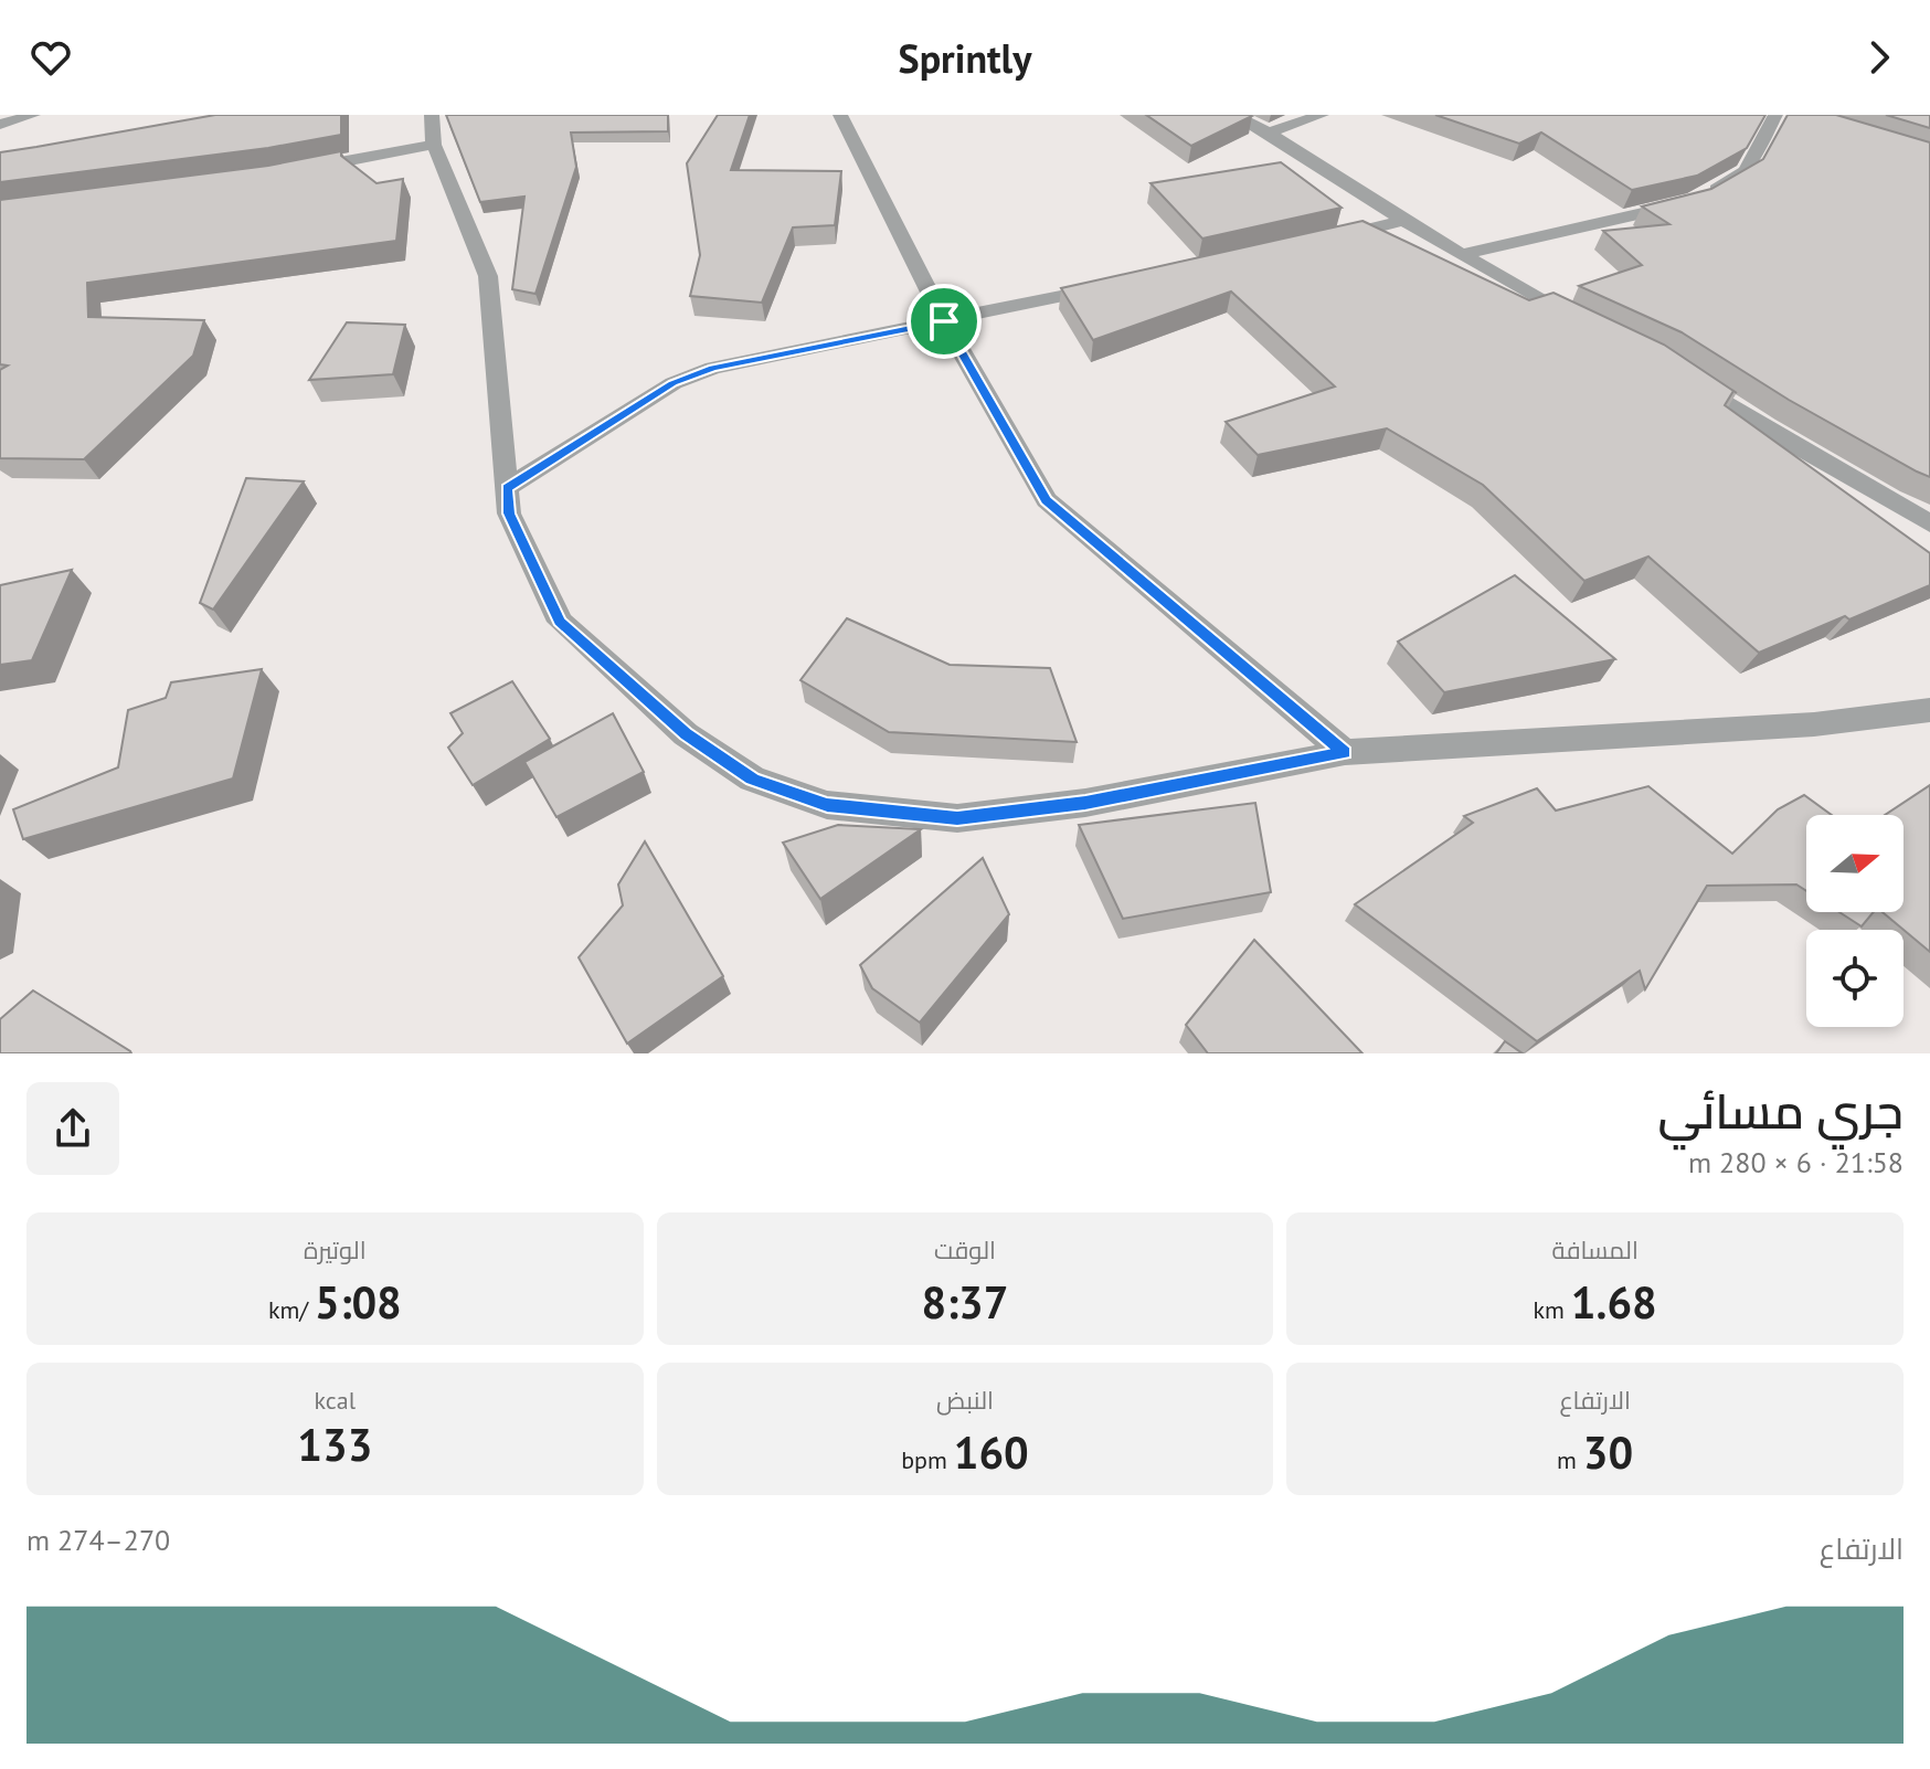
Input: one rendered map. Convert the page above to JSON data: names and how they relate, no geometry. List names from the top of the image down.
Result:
{
  "north": "right",
  "page": {
    "header": "Sprintly",
    "heading": ["جري مسائي", "21:58 · 6 × 280 m"],
    "stats": [
      ["المسافة", "1.68 km"],
      ["الوقت", "8:37"],
      ["الوتيرة", "5:08 /km"],
      ["الارتفاع", "30 m"],
      ["النبض", "160 bpm"],
      ["kcal", "133"]
    ],
    "chart": ["الارتفاع", "270–274 m"]
  }
}
